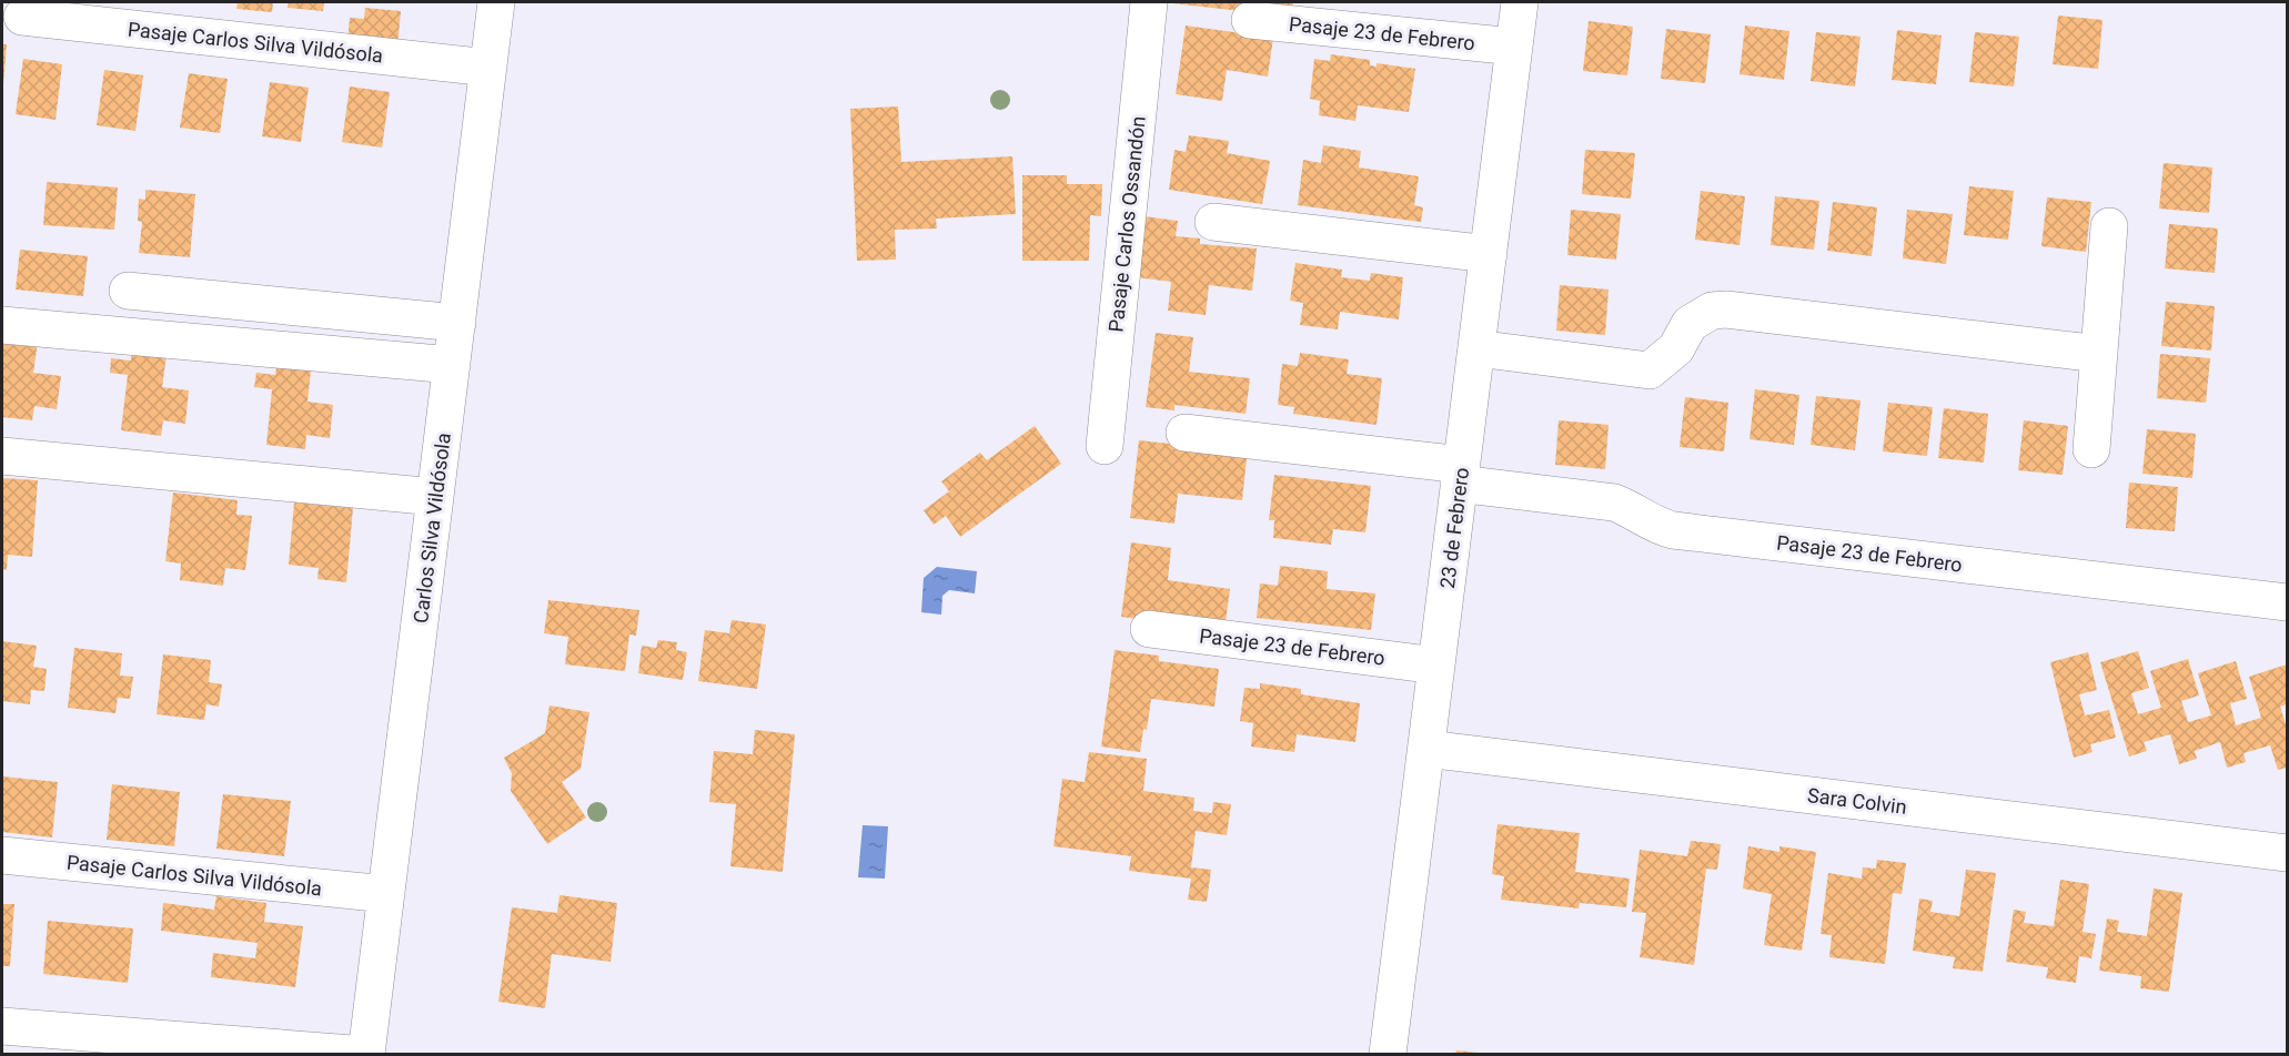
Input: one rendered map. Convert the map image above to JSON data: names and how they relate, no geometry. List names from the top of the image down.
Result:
{
  "streets": {
    "street": [
      "Pasaje 23 de Febrero",
      "Pasaje Carlos Silva Vildósola",
      "Pasaje Carlos Ossandón",
      "Carlos Silva Vildósola",
      "23 de Febrero",
      "Sara Colvin"
    ]
  },
  "crossings": [
    ["Pasaje 23 de Febrero", "23 de Febrero"],
    ["Pasaje Carlos Silva Vildósola", "Carlos Silva Vildósola"],
    ["23 de Febrero", "Sara Colvin"]
  ]
}
